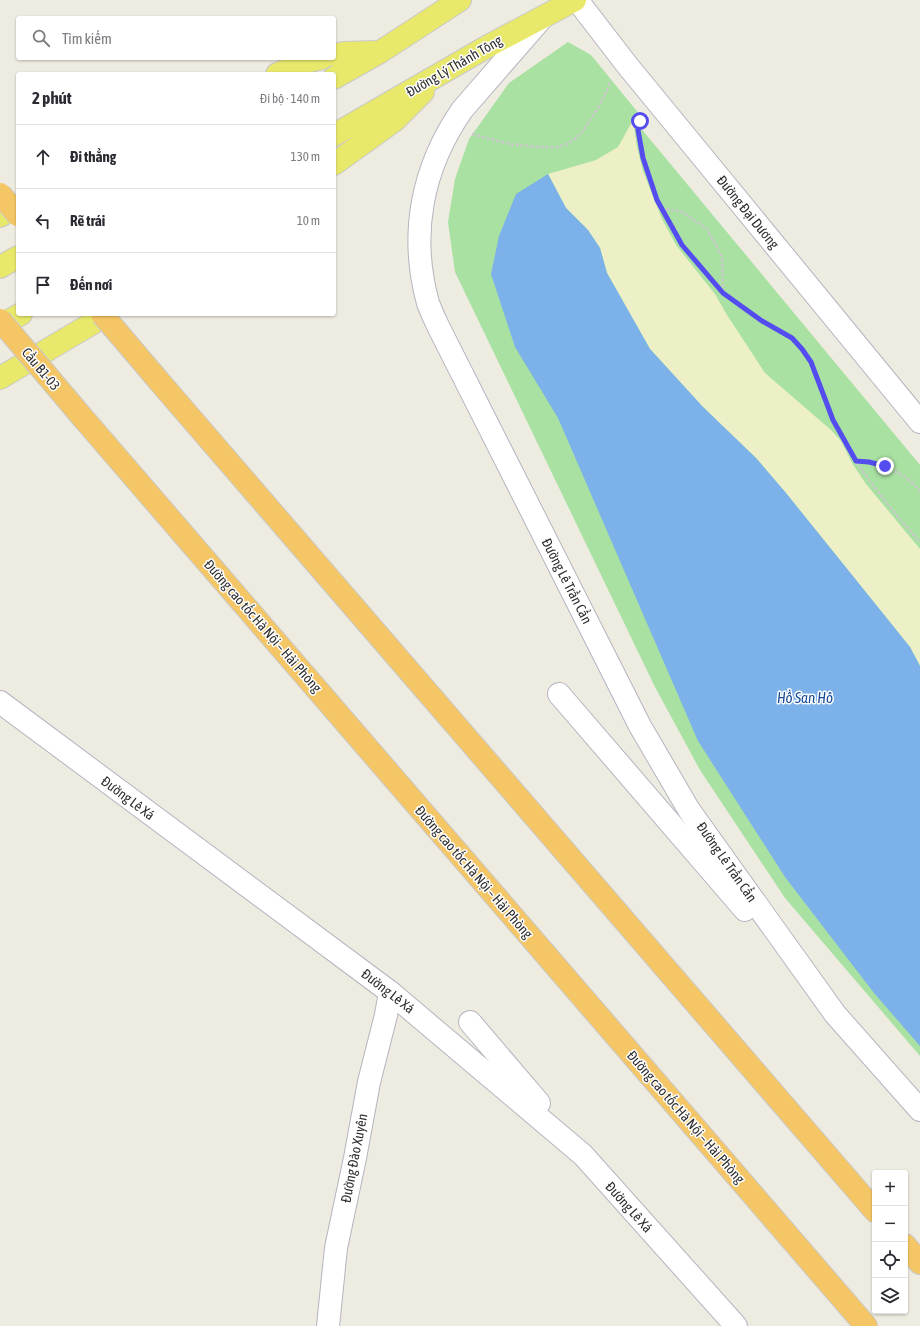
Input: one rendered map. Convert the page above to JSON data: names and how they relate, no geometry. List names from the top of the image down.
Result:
{
  "streets": {
    "highway": ["Cầu B1-03", "Đường cao tốc Hà Nội – Hải Phòng"],
    "main road": [
      "Đường Lý Thánh Tông",
      "Đường Đại Dương",
      "Đường Lê Trần Cẩn",
      "Đường Lê Xá",
      "Đường Đào Xuyên"
    ]
  },
  "crossings": [
    ["Đường Lý Thánh Tông", "Đường Đại Dương"],
    ["Đường Lý Thánh Tông", "Đường Lê Trần Cẩn"],
    ["Cầu B1-03", "Đường cao tốc Hà Nội – Hải Phòng"],
    ["Đường Lê Xá", "Đường Đào Xuyên"]
  ],
  "water": ["Hồ San Hô"],
  "page": {
    "search": "Tìm kiếm",
    "heading": ["2 phút", "Đi bộ · 140 m"],
    "list": [
      ["Đi thẳng", "130 m"],
      ["Rẽ trái", "10 m"],
      "Đến nơi"
    ],
    "map_buttons": ["+", "−"]
  }
}
